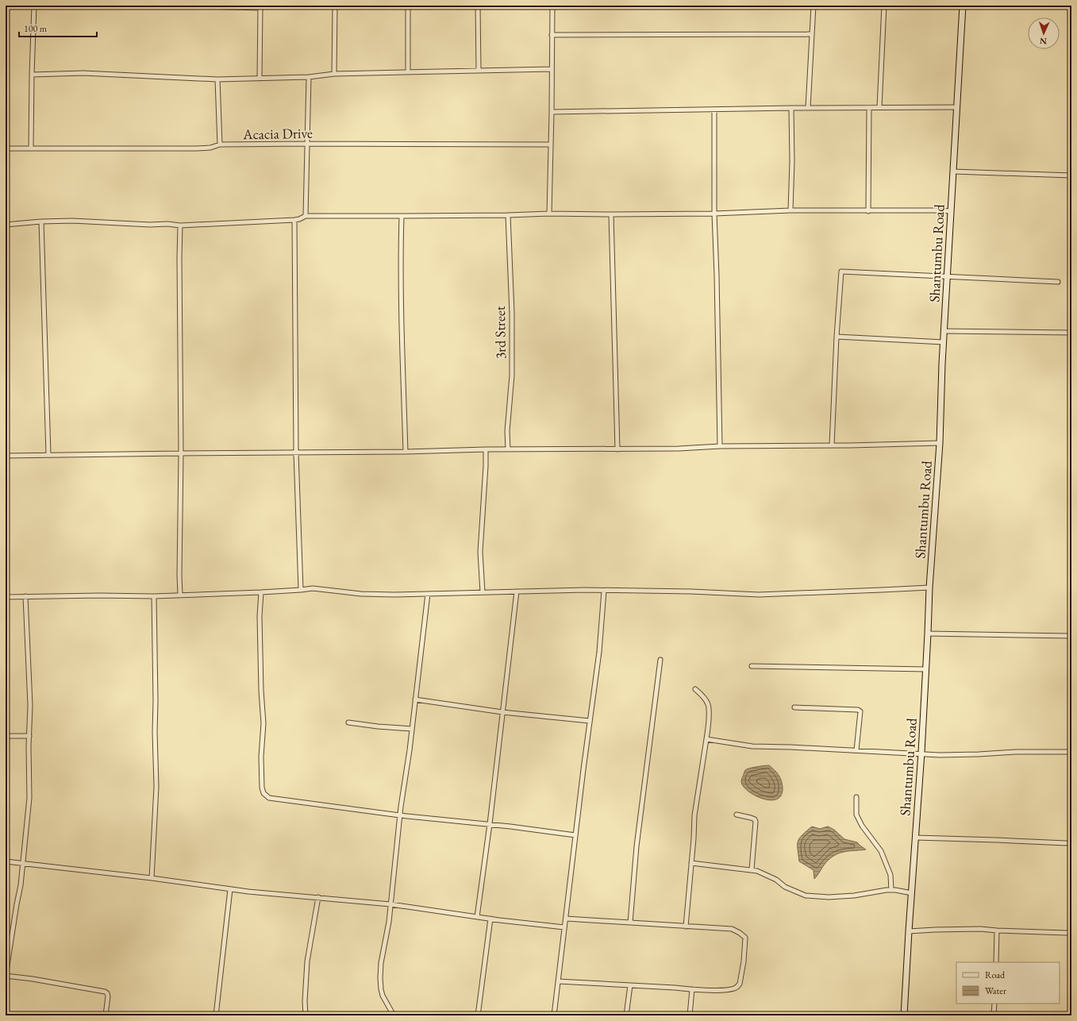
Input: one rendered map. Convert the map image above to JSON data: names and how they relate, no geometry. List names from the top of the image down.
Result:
{
  "streets": {
    "street": ["Acacia Drive", "Shantumbu Road", "3rd Street"]
  },
  "legend": ["Road", "Water"],
  "scale_bar": "100 m",
  "north": "bottom"
}
